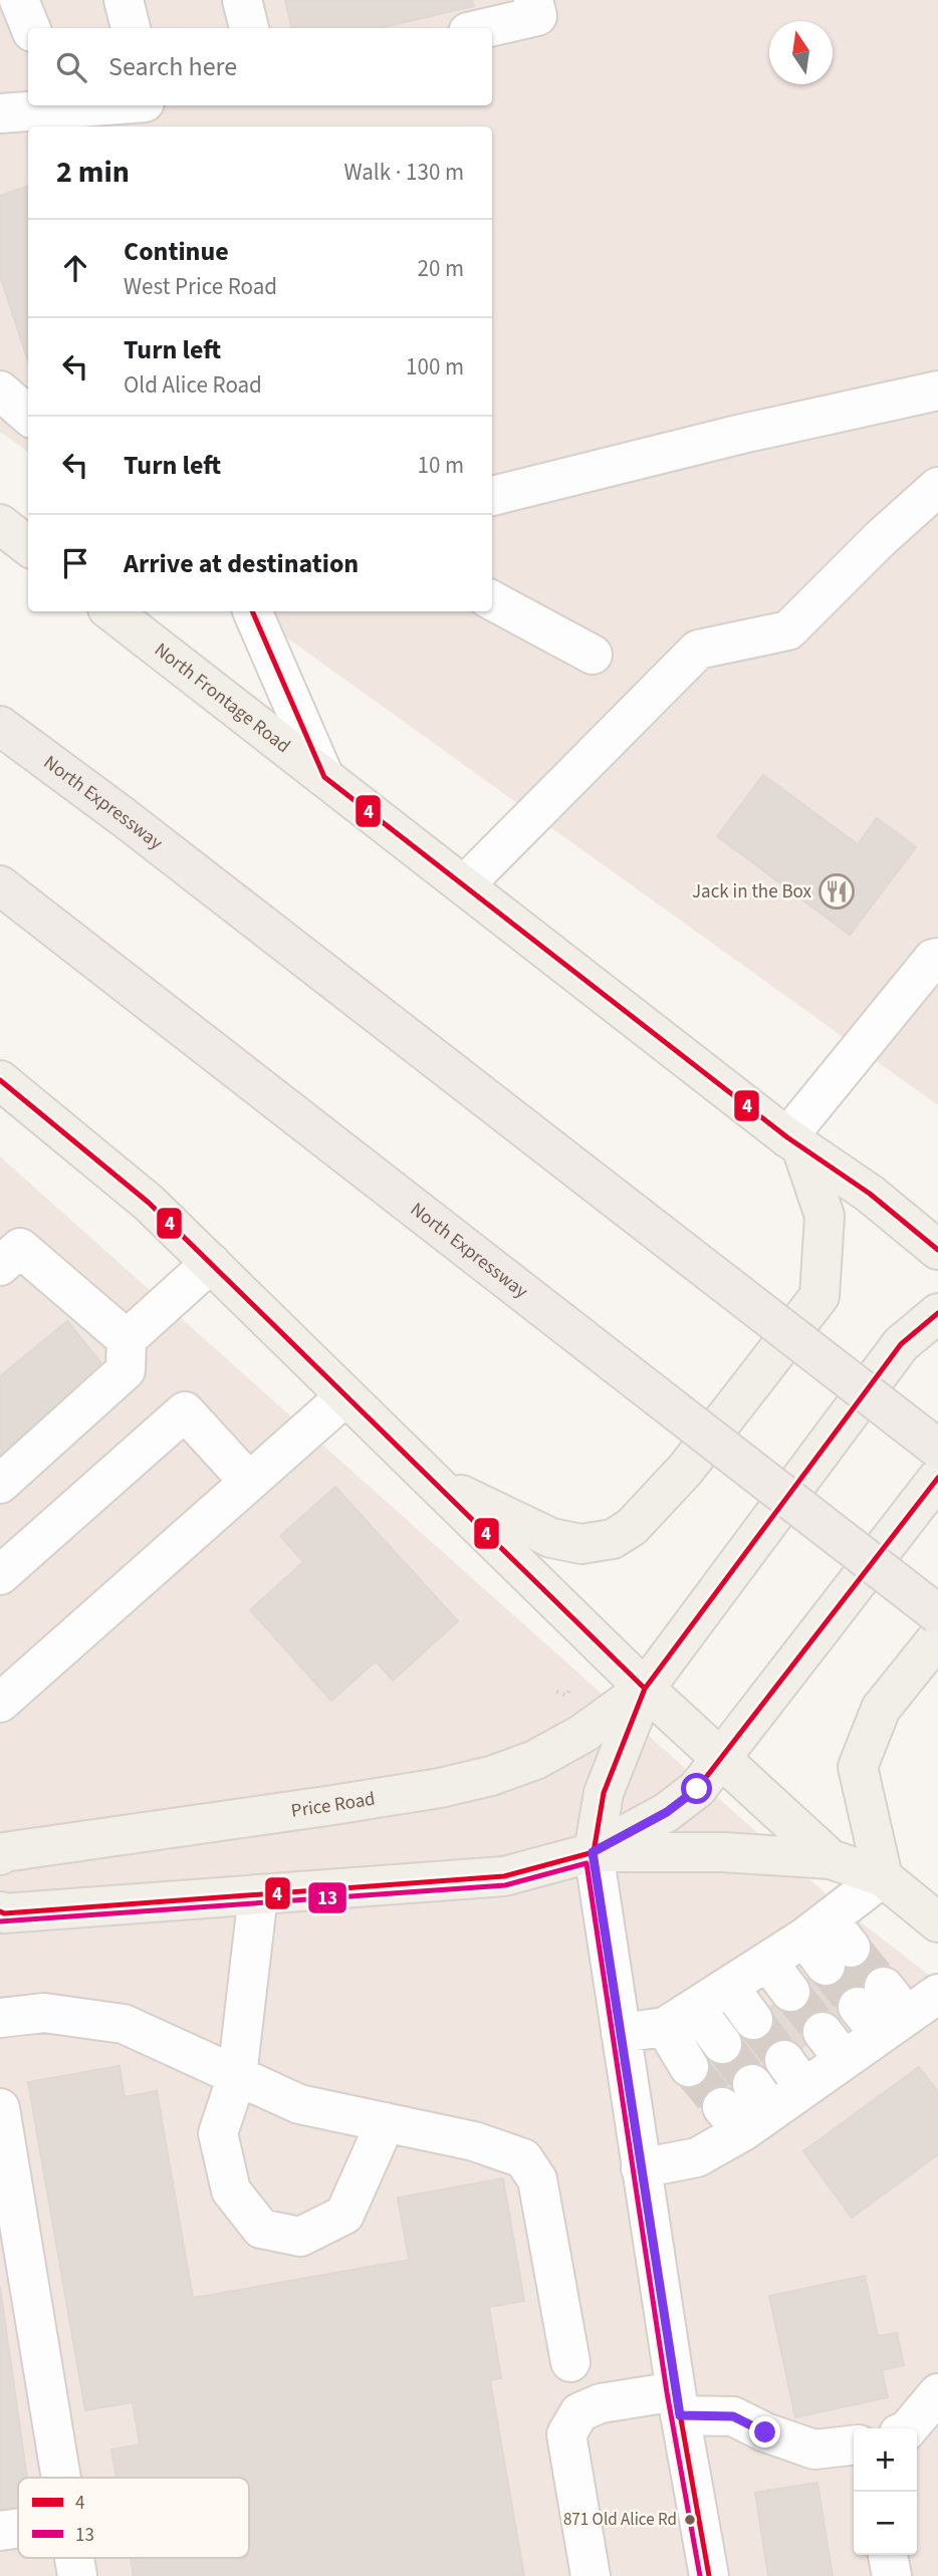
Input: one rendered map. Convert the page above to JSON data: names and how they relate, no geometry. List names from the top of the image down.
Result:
{
  "streets": {
    "highway": ["North Expressway"],
    "main road": ["North Frontage Road", "Price Road"]
  },
  "places": {
    "restaurant": ["Jack in the Box"],
    "other": ["871 Old Alice Rd"]
  },
  "lines": ["transit line 4", "transit line 13"],
  "legend": ["4", "13"],
  "north": "top",
  "page": {
    "search": "Search here",
    "heading": ["2 min", "Walk · 130 m"],
    "list": [
      ["Continue", "West Price Road", "20 m"],
      ["Turn left", "Old Alice Road", "100 m"],
      ["Turn left", "10 m"],
      "Arrive at destination"
    ],
    "map_buttons": ["+", "−"]
  }
}
